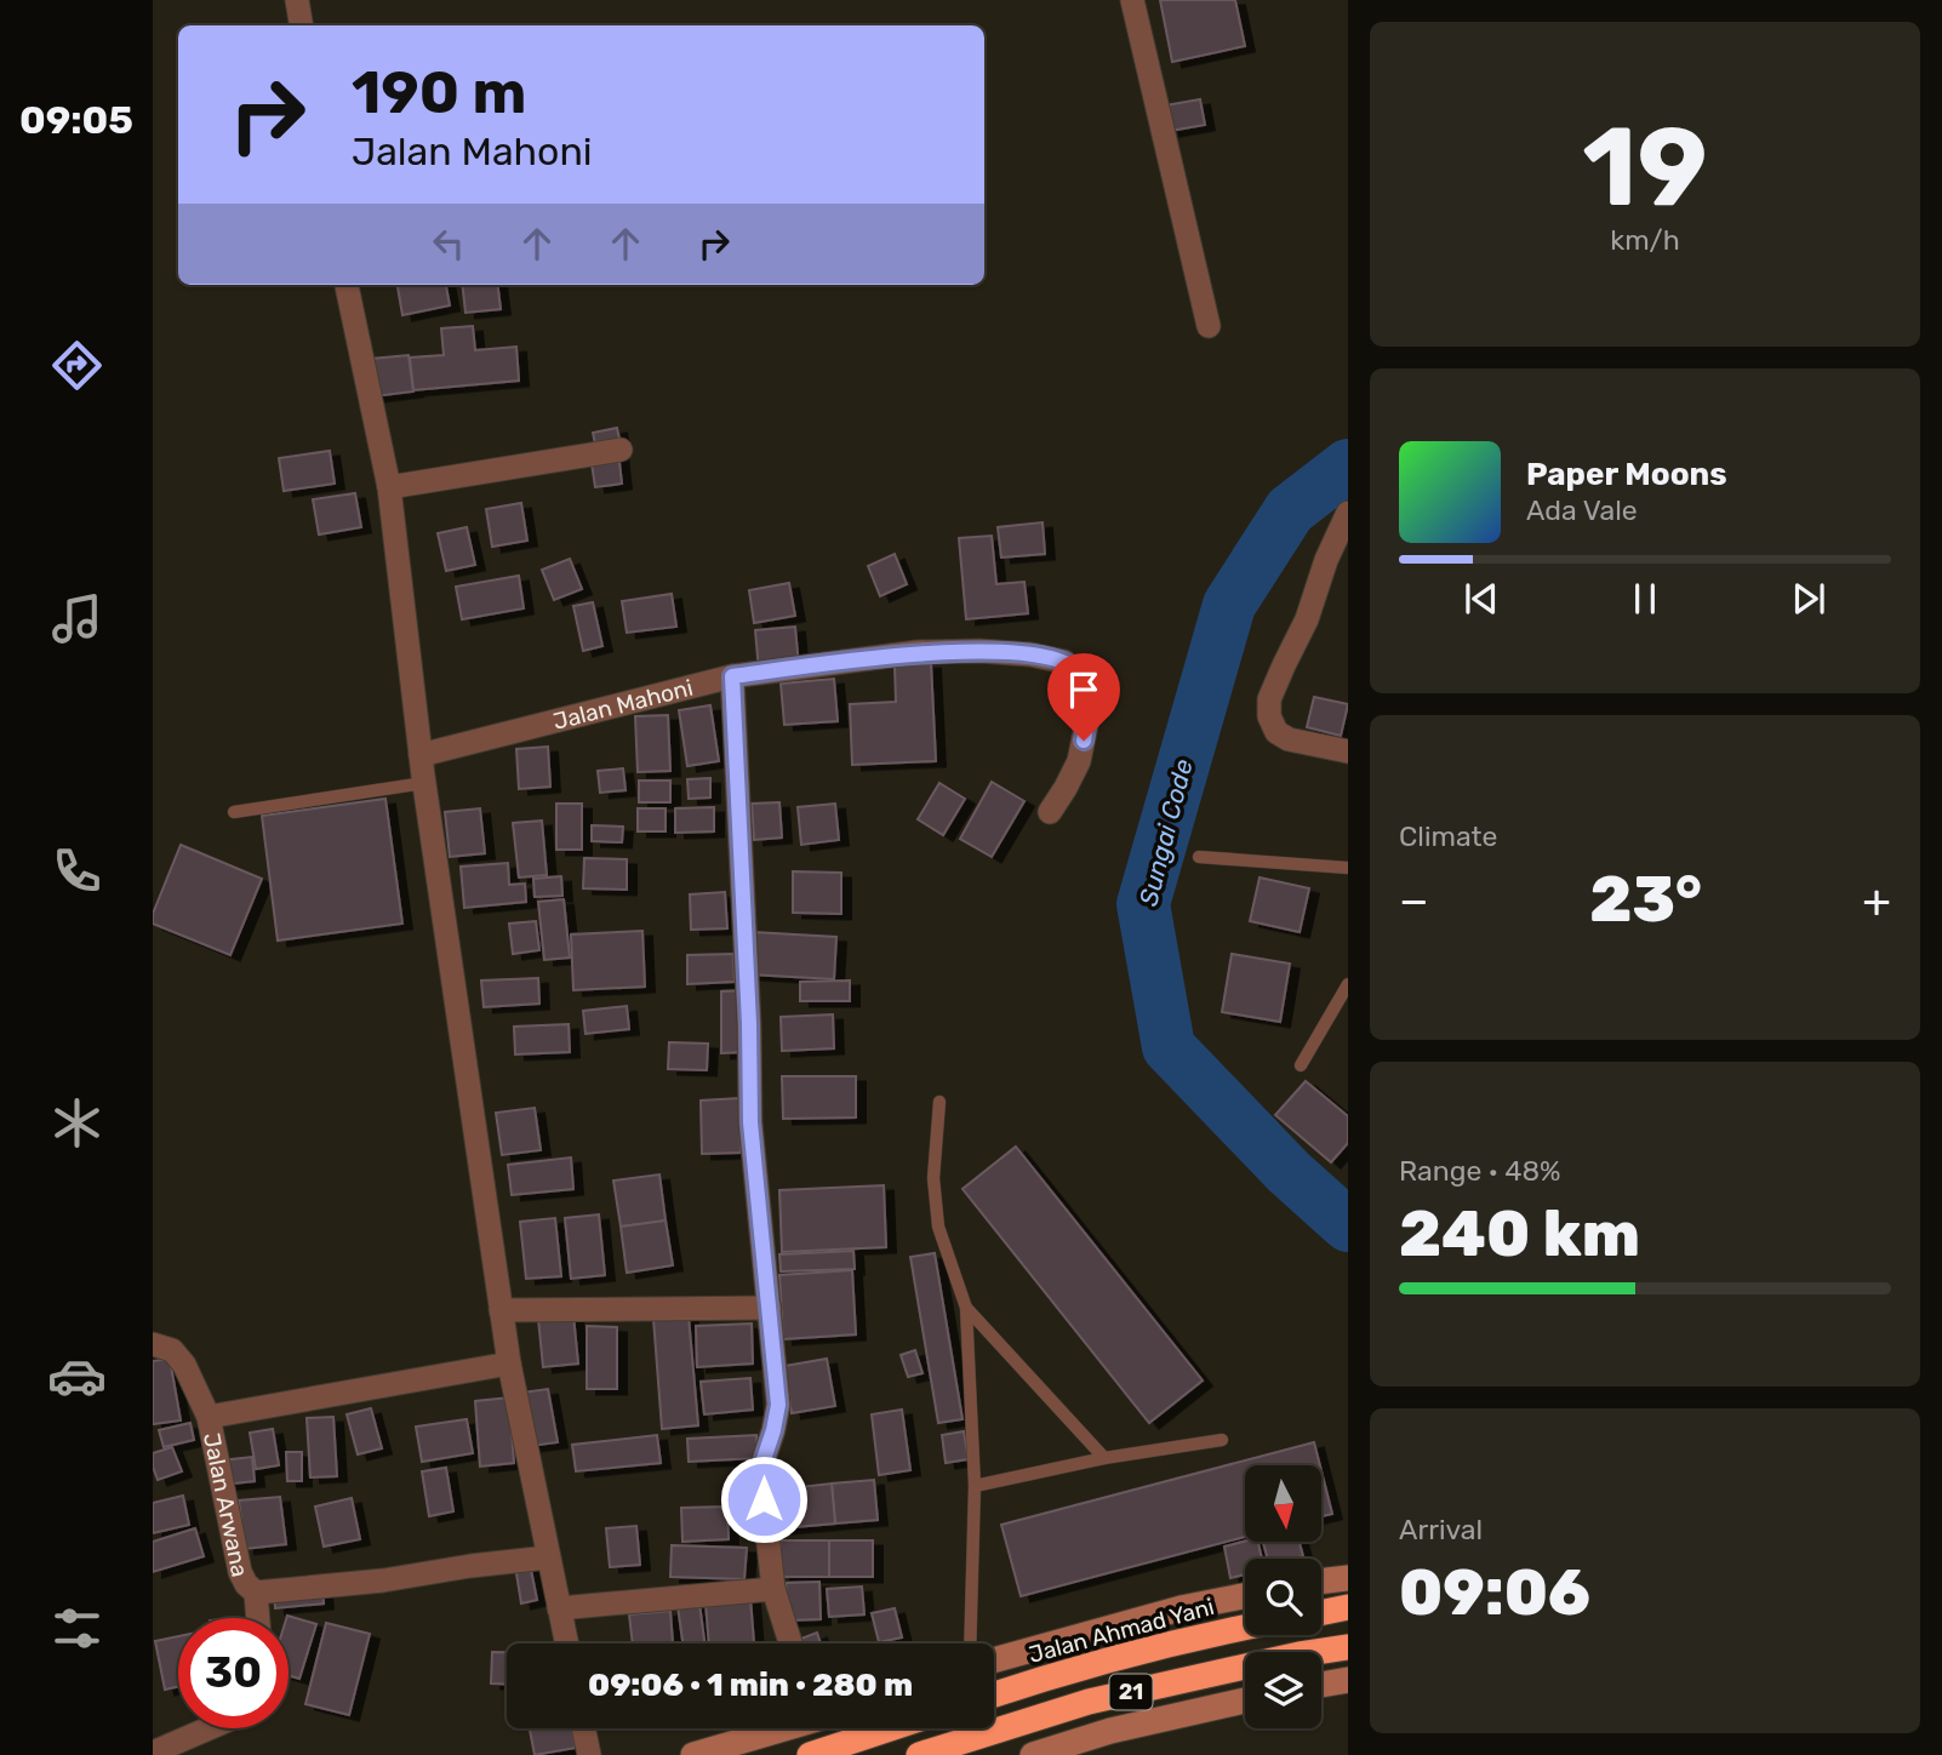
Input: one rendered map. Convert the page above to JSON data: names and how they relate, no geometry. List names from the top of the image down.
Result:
{
  "streets": {
    "highway": ["Jalan Ahmad Yani", "21"],
    "street": ["Jalan Mahoni", "Jalan Arwana"]
  },
  "water": ["Sungai Code"],
  "north": "bottom",
  "page": {
    "tabs": "09:05",
    "tile": [
      ["19", "km/h"],
      "Climate",
      ["Range · 48%", "240 km"],
      ["Arrival", "09:06"]
    ],
    "turn": ["190 m", "Jalan Mahoni"],
    "song": ["Paper Moons", "Ada Vale"],
    "heat": ["−", "23°", "+"],
    "limit": "30",
    "trip": "09:06 · 1 min · 280 m"
  }
}
